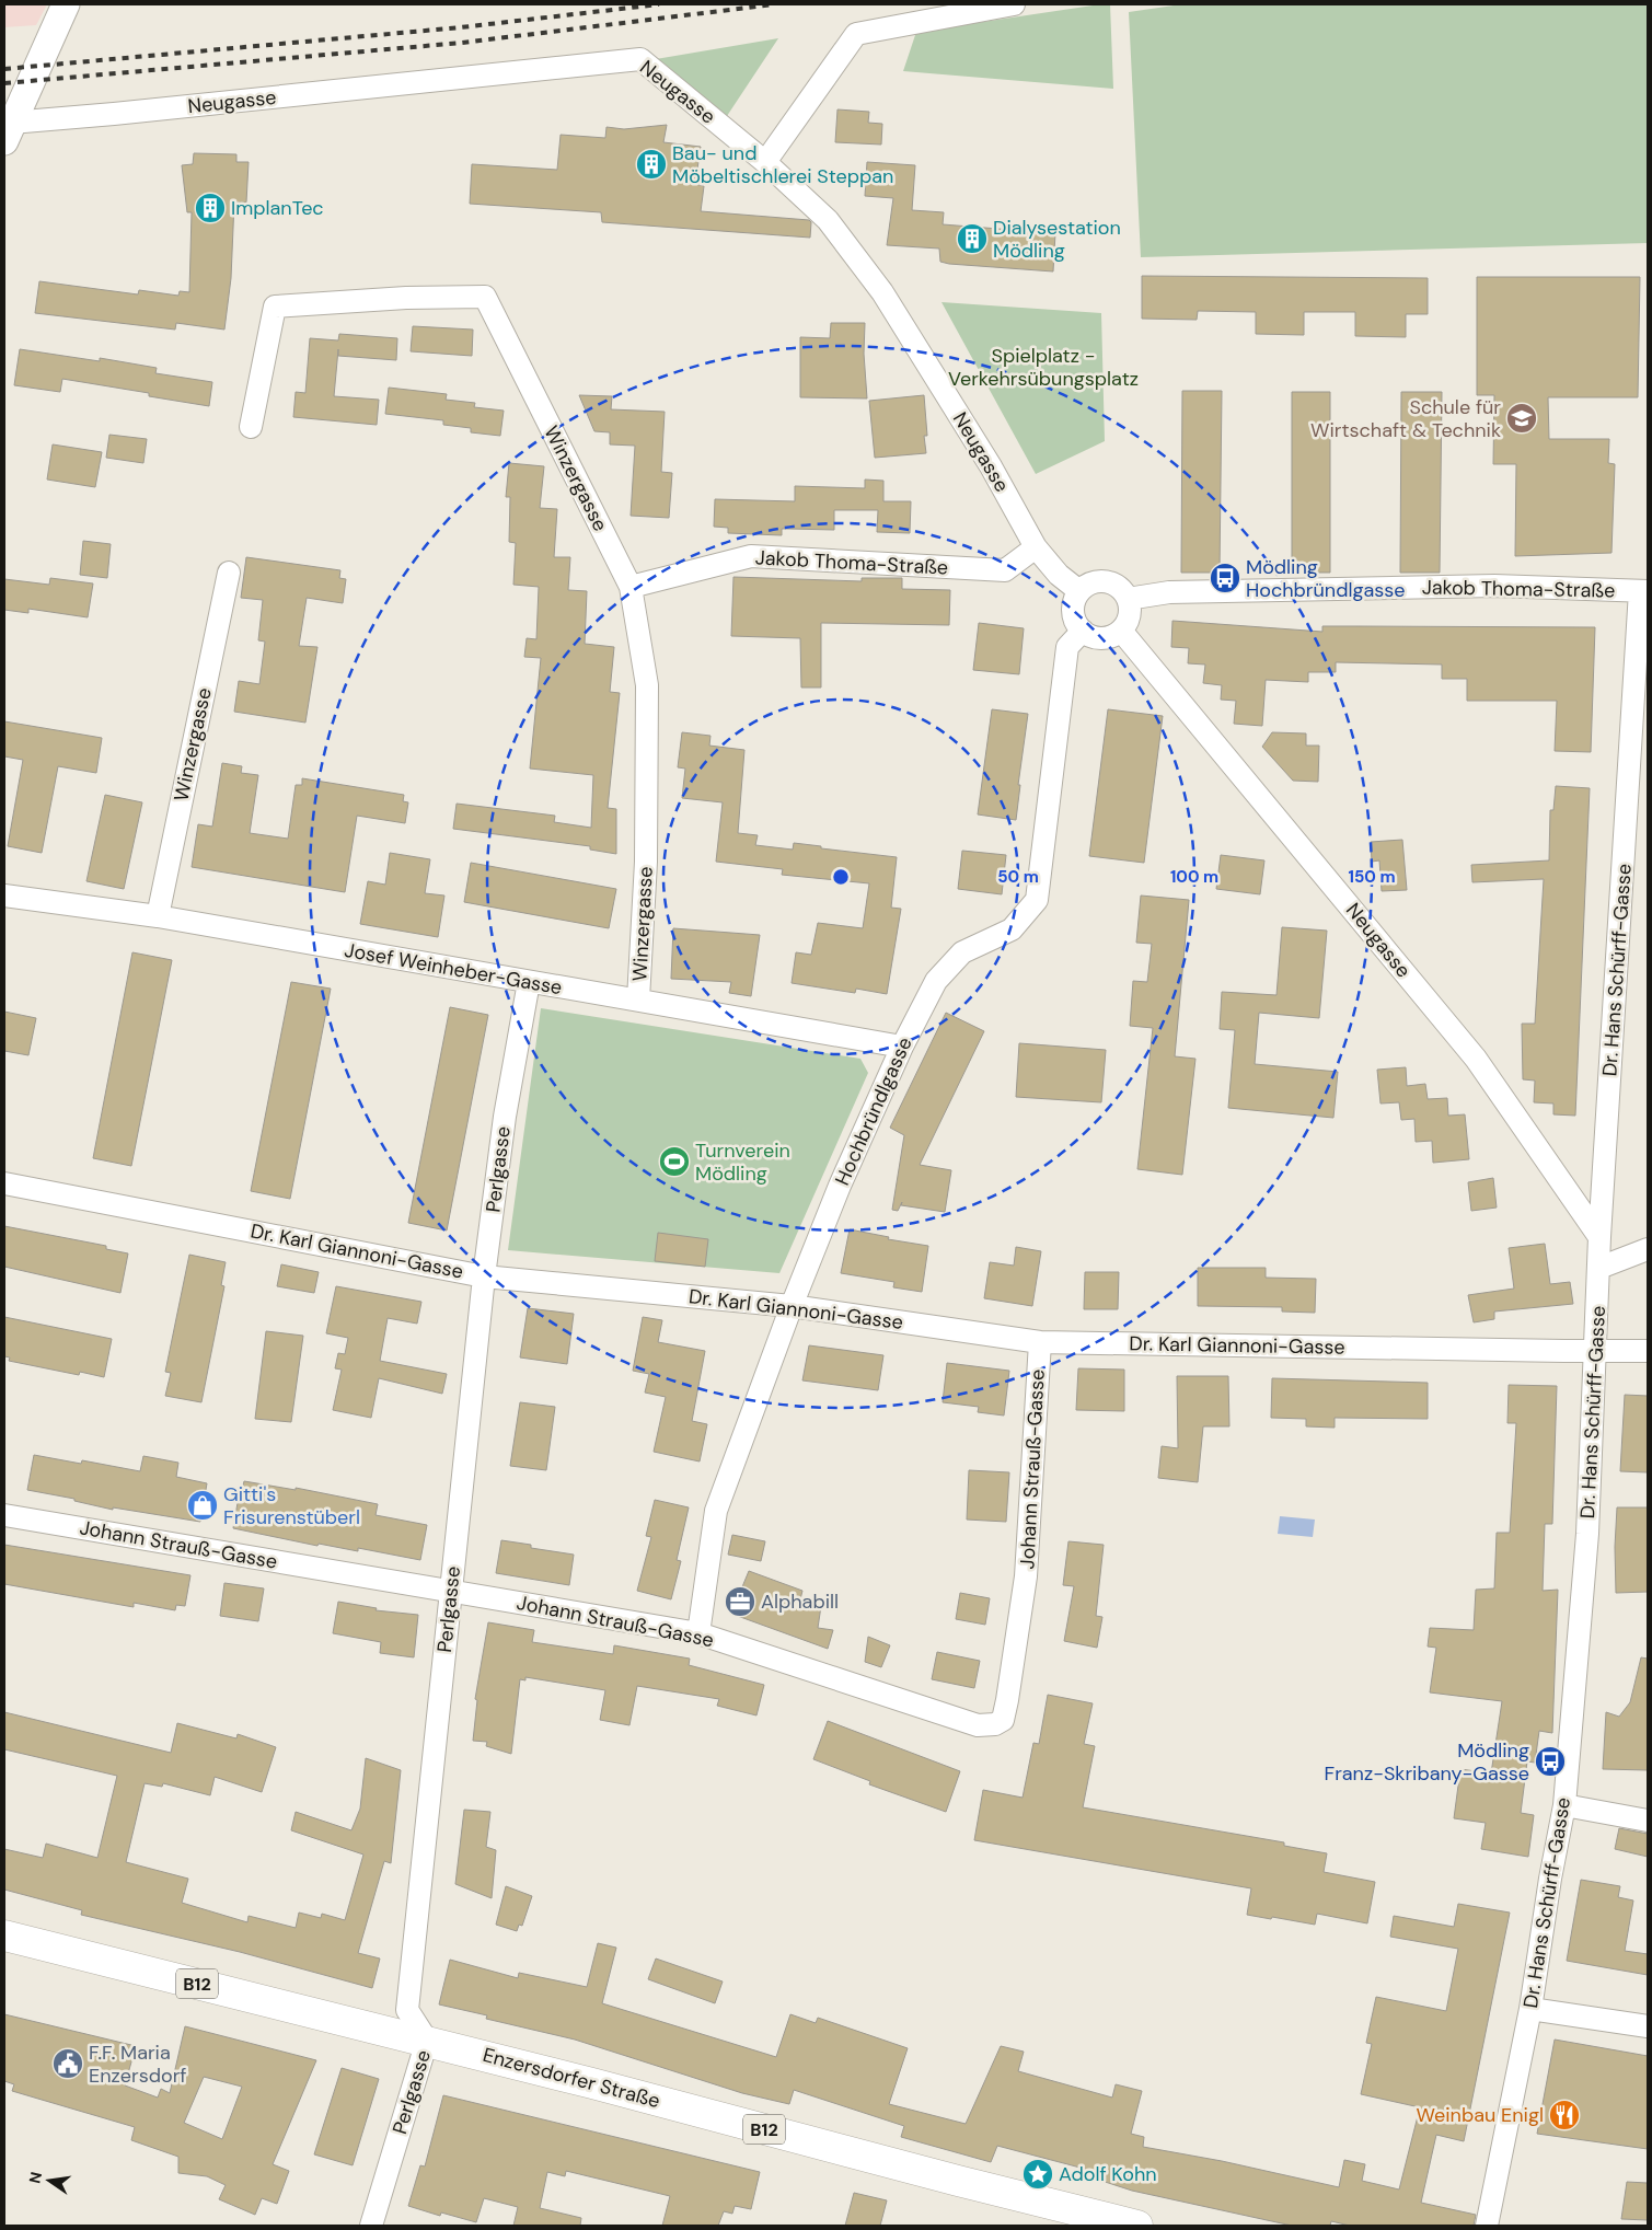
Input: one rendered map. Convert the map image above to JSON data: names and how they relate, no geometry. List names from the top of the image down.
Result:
{
  "streets": {
    "main road": ["B12", "Enzersdorfer Straße"],
    "street": [
      "Neugasse",
      "Winzergasse",
      "Jakob Thoma-Straße",
      "Josef Weinheber-Gasse",
      "Dr. Hans Schürff-Gasse",
      "Hochbründlgasse",
      "Perlgasse",
      "Dr. Karl Giannoni-Gasse",
      "Johann Strauß-Gasse"
    ]
  },
  "crossings": [
    ["Neugasse", "Jakob Thoma-Straße"],
    ["Neugasse", "Dr. Hans Schürff-Gasse"],
    ["Neugasse", "Hochbründlgasse"],
    ["Winzergasse", "Jakob Thoma-Straße"],
    ["Winzergasse", "Josef Weinheber-Gasse"],
    ["Jakob Thoma-Straße", "Dr. Hans Schürff-Gasse"],
    ["Jakob Thoma-Straße", "Hochbründlgasse"],
    ["Josef Weinheber-Gasse", "Hochbründlgasse"],
    ["Josef Weinheber-Gasse", "Perlgasse"],
    ["Dr. Hans Schürff-Gasse", "Dr. Karl Giannoni-Gasse"],
    ["Hochbründlgasse", "Dr. Karl Giannoni-Gasse"],
    ["Hochbründlgasse", "Johann Strauß-Gasse"],
    ["Perlgasse", "Dr. Karl Giannoni-Gasse"],
    ["Perlgasse", "Johann Strauß-Gasse"],
    ["Perlgasse", "Enzersdorfer Straße"],
    ["Dr. Karl Giannoni-Gasse", "Johann Strauß-Gasse"]
  ],
  "parks": ["Spielplatz - Verkehrsübungsplatz"],
  "places": {
    "building": ["Bau- und Möbeltischlerei Steppan", "ImplanTec", "Dialysestation Mödling"],
    "school or university": ["Schule für Wirtschaft & Technik"],
    "bus stop": ["Mödling Hochbründlgasse", "Mödling Franz-Skribany-Gasse"],
    "sports": ["Turnverein Mödling"],
    "shop": ["Gitti's Frisurenstüberl"],
    "office": ["Alphabill"],
    "public building": ["F.F. Maria Enzersdorf"],
    "restaurant": ["Weinbau Enigl"],
    "place": ["Adolf Kohn"]
  },
  "north": "left",
  "rings": ["50 m", "100 m", "150 m"]
}
